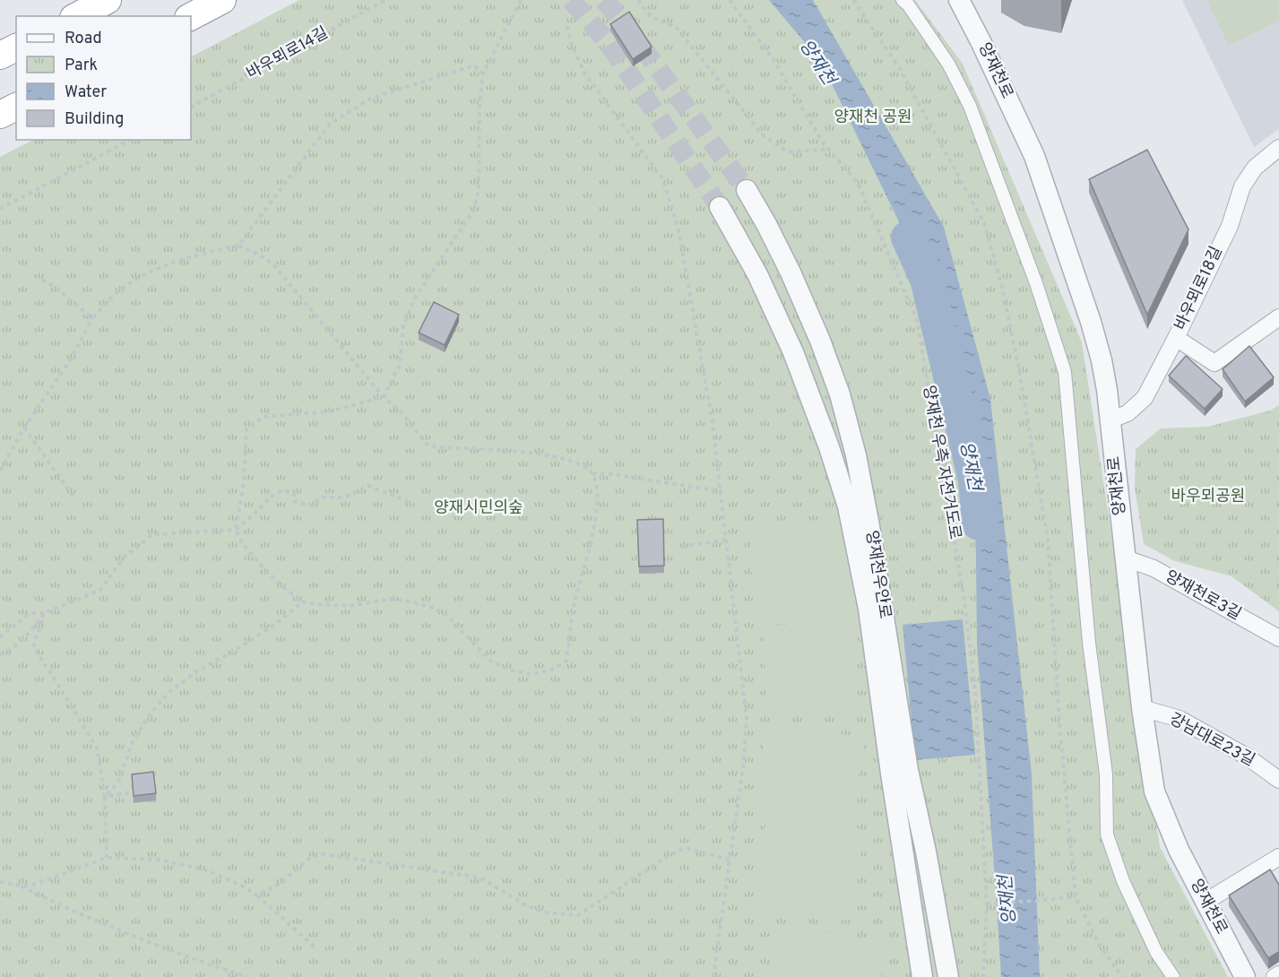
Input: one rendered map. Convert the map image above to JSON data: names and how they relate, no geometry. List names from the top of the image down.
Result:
{
  "streets": {
    "street": [
      "양재천로",
      "바우뫼로18길",
      "양재천우안로",
      "양재천로3길",
      "강남대로23길"
    ],
    "path": ["바우뫼로14길", "양재천 우측 자전거도로"]
  },
  "crossings": [
    ["양재천로", "바우뫼로18길"],
    ["양재천로", "양재천로3길"],
    ["양재천로", "강남대로23길"]
  ],
  "water": ["양재천"],
  "parks": ["양재천 공원", "바우뫼공원", "양재시민의숲"],
  "legend": [
    "Road",
    "Park",
    "Water",
    "Building"
  ]
}
